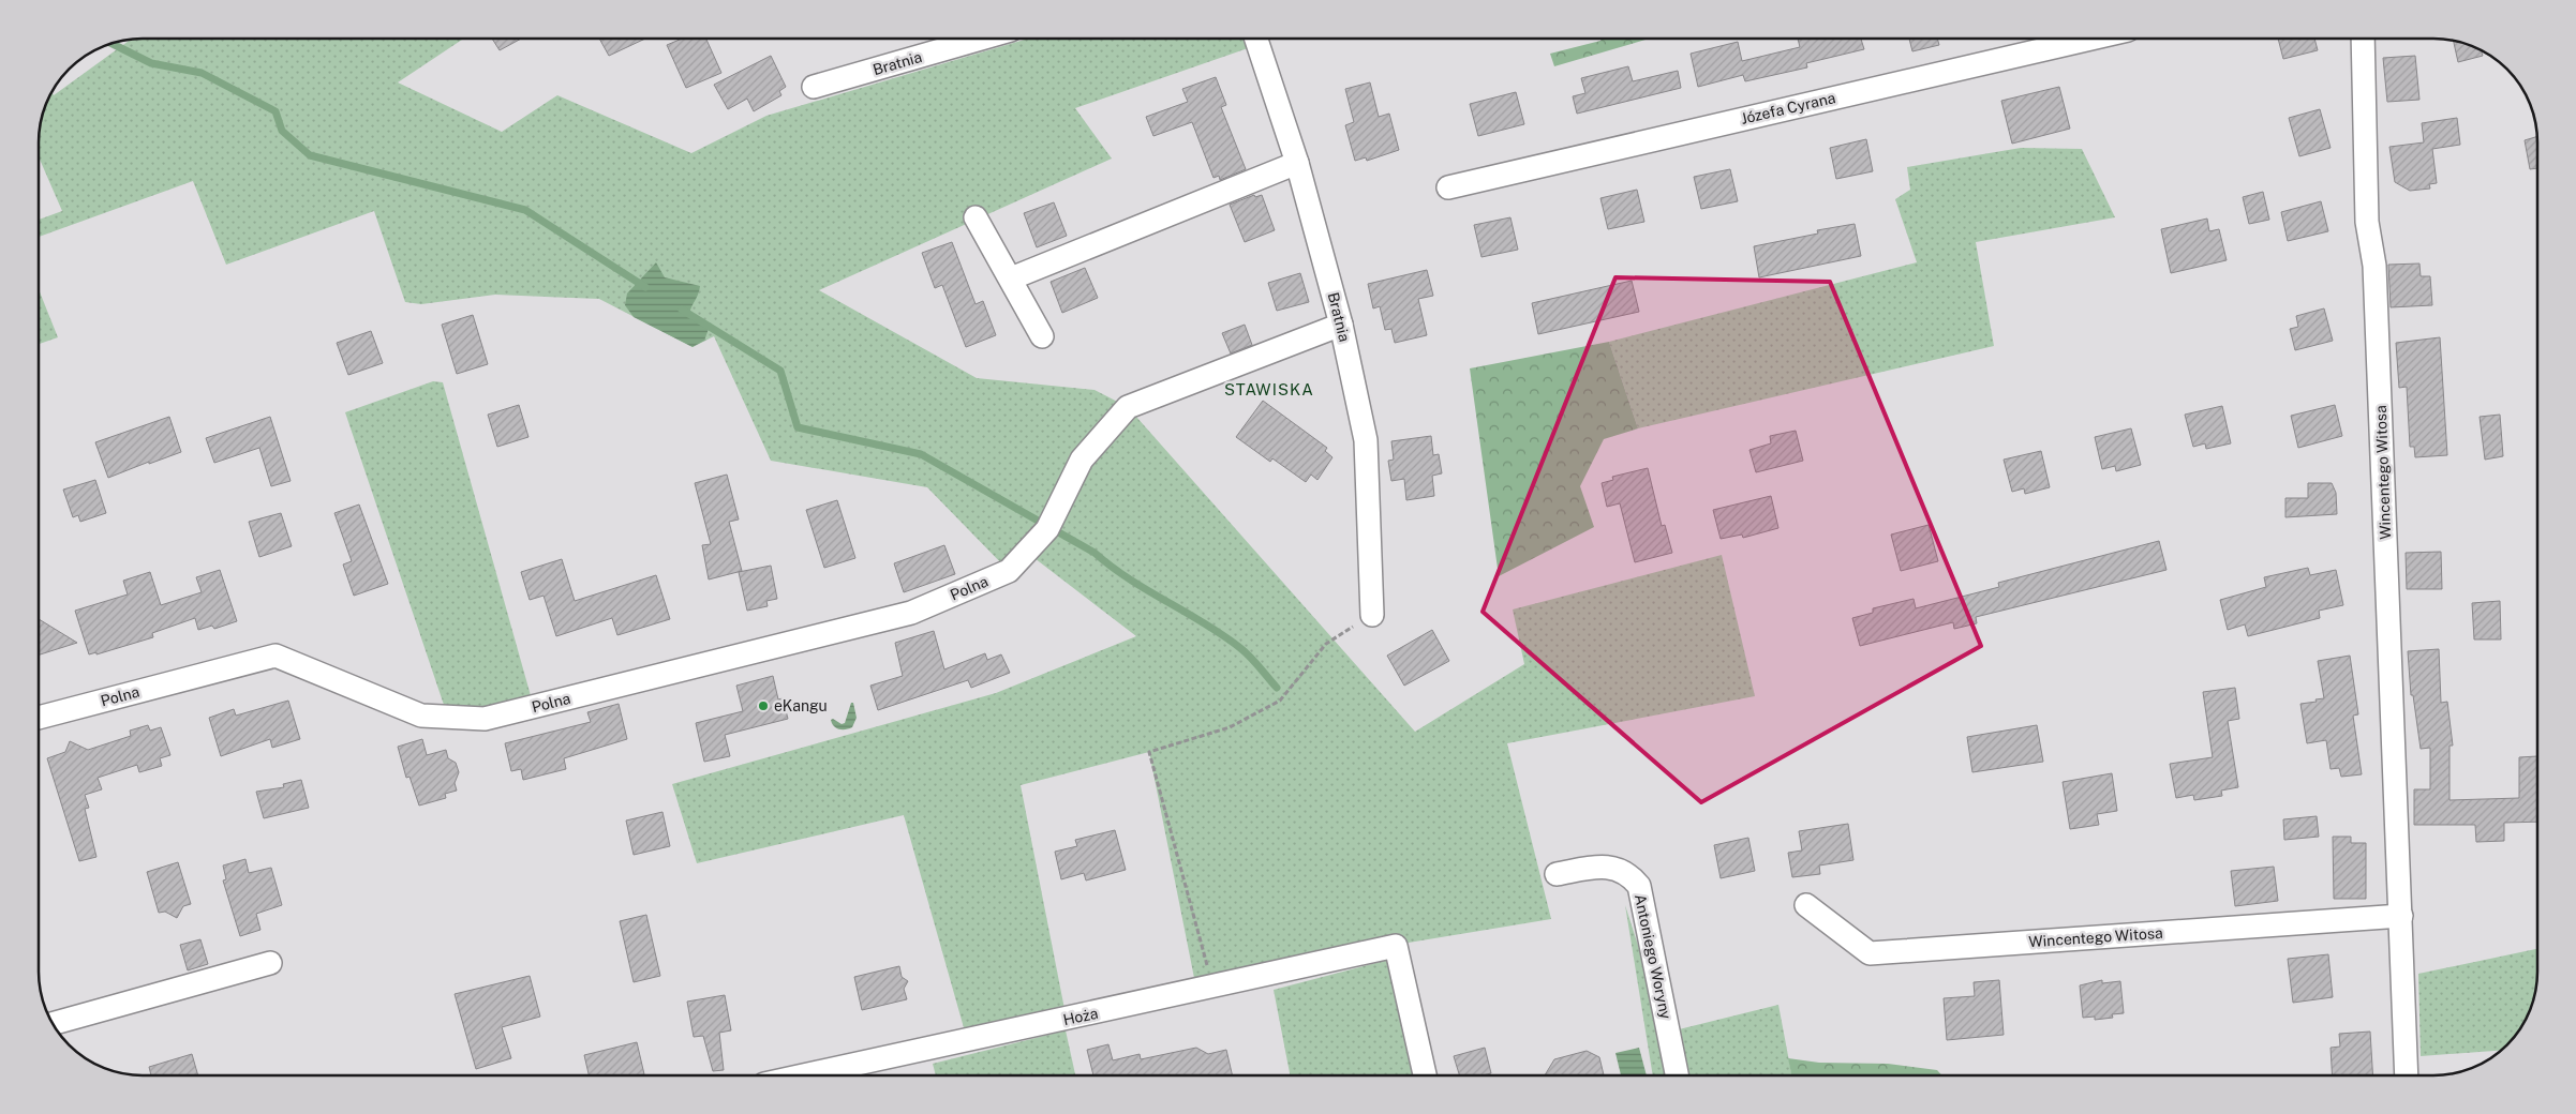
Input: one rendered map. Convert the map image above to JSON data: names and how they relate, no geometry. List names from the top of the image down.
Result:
{
  "streets": {
    "street": [
      "Bratnia",
      "Józefa Cyrana",
      "Wincentego Witosa",
      "Polna",
      "Antoniego Woryny",
      "Hoża"
    ]
  },
  "crossings": [
    ["Bratnia", "Polna"]
  ],
  "districts": ["STAWISKA"],
  "places": ["eKangu"]
}
